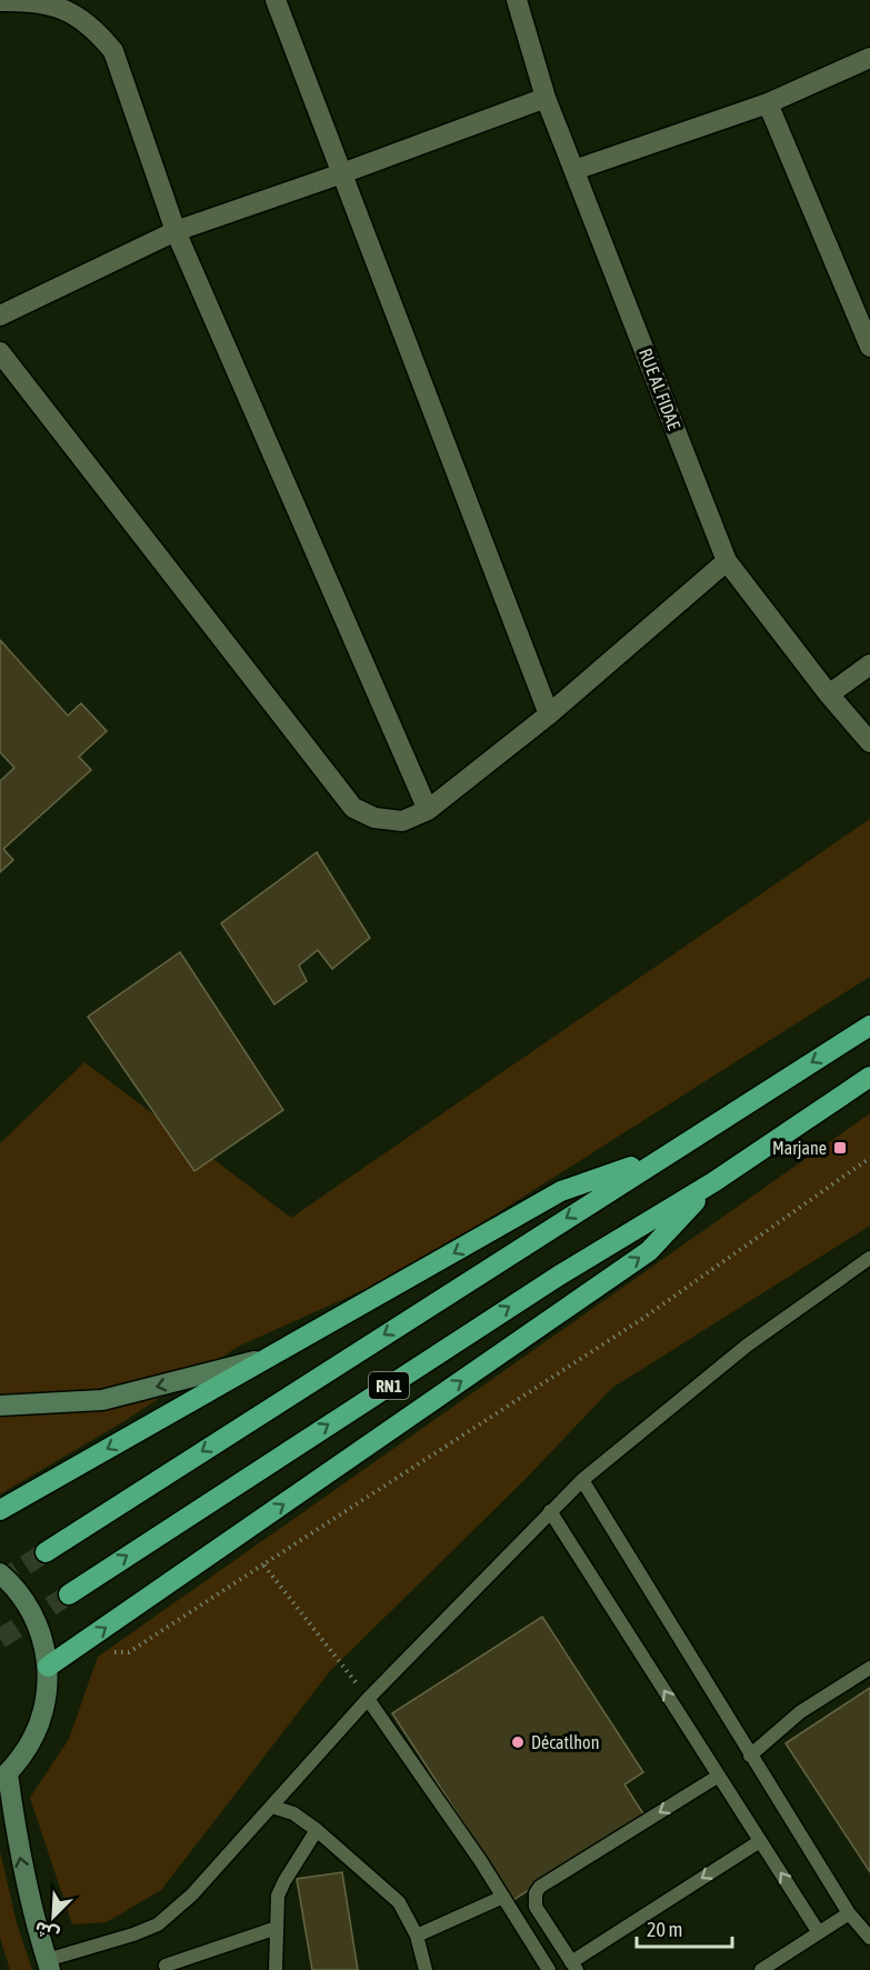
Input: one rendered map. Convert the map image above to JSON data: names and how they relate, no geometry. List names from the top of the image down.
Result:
{
  "streets": {
    "highway": ["RN1"],
    "street": ["RUE AL FIDAE"]
  },
  "places": {
    "transit": ["Marjane"],
    "other": ["Décatlhon"]
  },
  "scale_bar": "20 m",
  "north": "bottom left"
}
